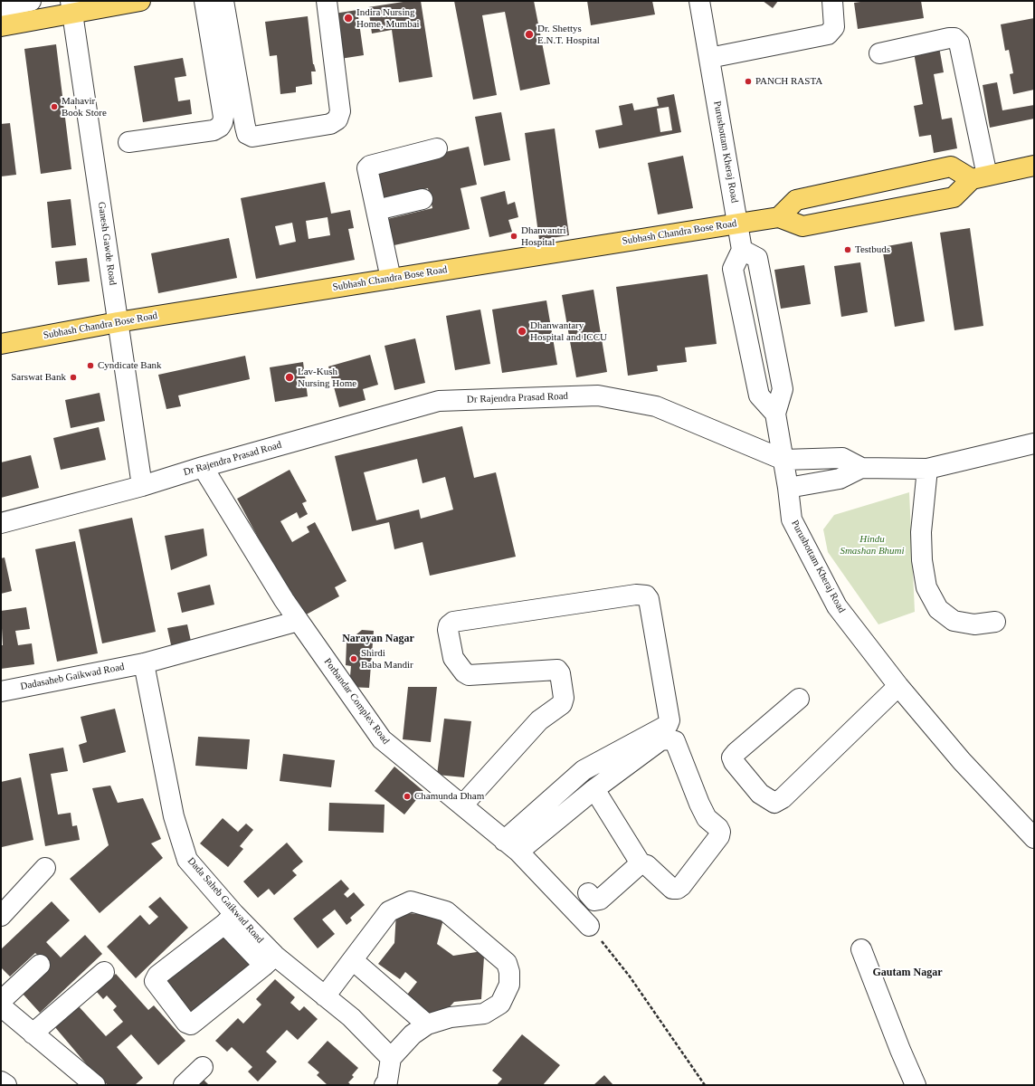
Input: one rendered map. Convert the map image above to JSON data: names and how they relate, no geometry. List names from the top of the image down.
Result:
{
  "streets": {
    "main road": ["Subhash Chandra Bose Road"],
    "street": [
      "Purushottam Kheraj Road",
      "Ganesh Gawde Road",
      "Dr Rajendra Prasad Road",
      "Dadasaheb Gaikwad Road",
      "Porbandar Complex Road",
      "Dada Saheb Gaikwad Road"
    ]
  },
  "crossings": [
    ["Purushottam Kheraj Road", "Subhash Chandra Bose Road"],
    ["Purushottam Kheraj Road", "Dr Rajendra Prasad Road"],
    ["Subhash Chandra Bose Road", "Ganesh Gawde Road"],
    ["Ganesh Gawde Road", "Dr Rajendra Prasad Road"],
    ["Dr Rajendra Prasad Road", "Porbandar Complex Road"],
    ["Dadasaheb Gaikwad Road", "Dada Saheb Gaikwad Road"]
  ],
  "districts": ["Narayan Nagar", "Gautam Nagar"],
  "parks": ["Hindu Smashan Bhumi"],
  "places": [
    "Indira Nursing Home, Mumbai",
    "Dr. Shettys E.N.T. Hospital",
    "PANCH RASTA",
    "Mahavir Book Store",
    "Dhanvantri Hospital",
    "Testbuds",
    "Dhanwantary Hospital and ICCU",
    "Cyndicate Bank",
    "Sarswat Bank",
    "Lav-Kush Nursing Home",
    "Shirdi Baba Mandir",
    "Chamunda Dham"
  ]
}
